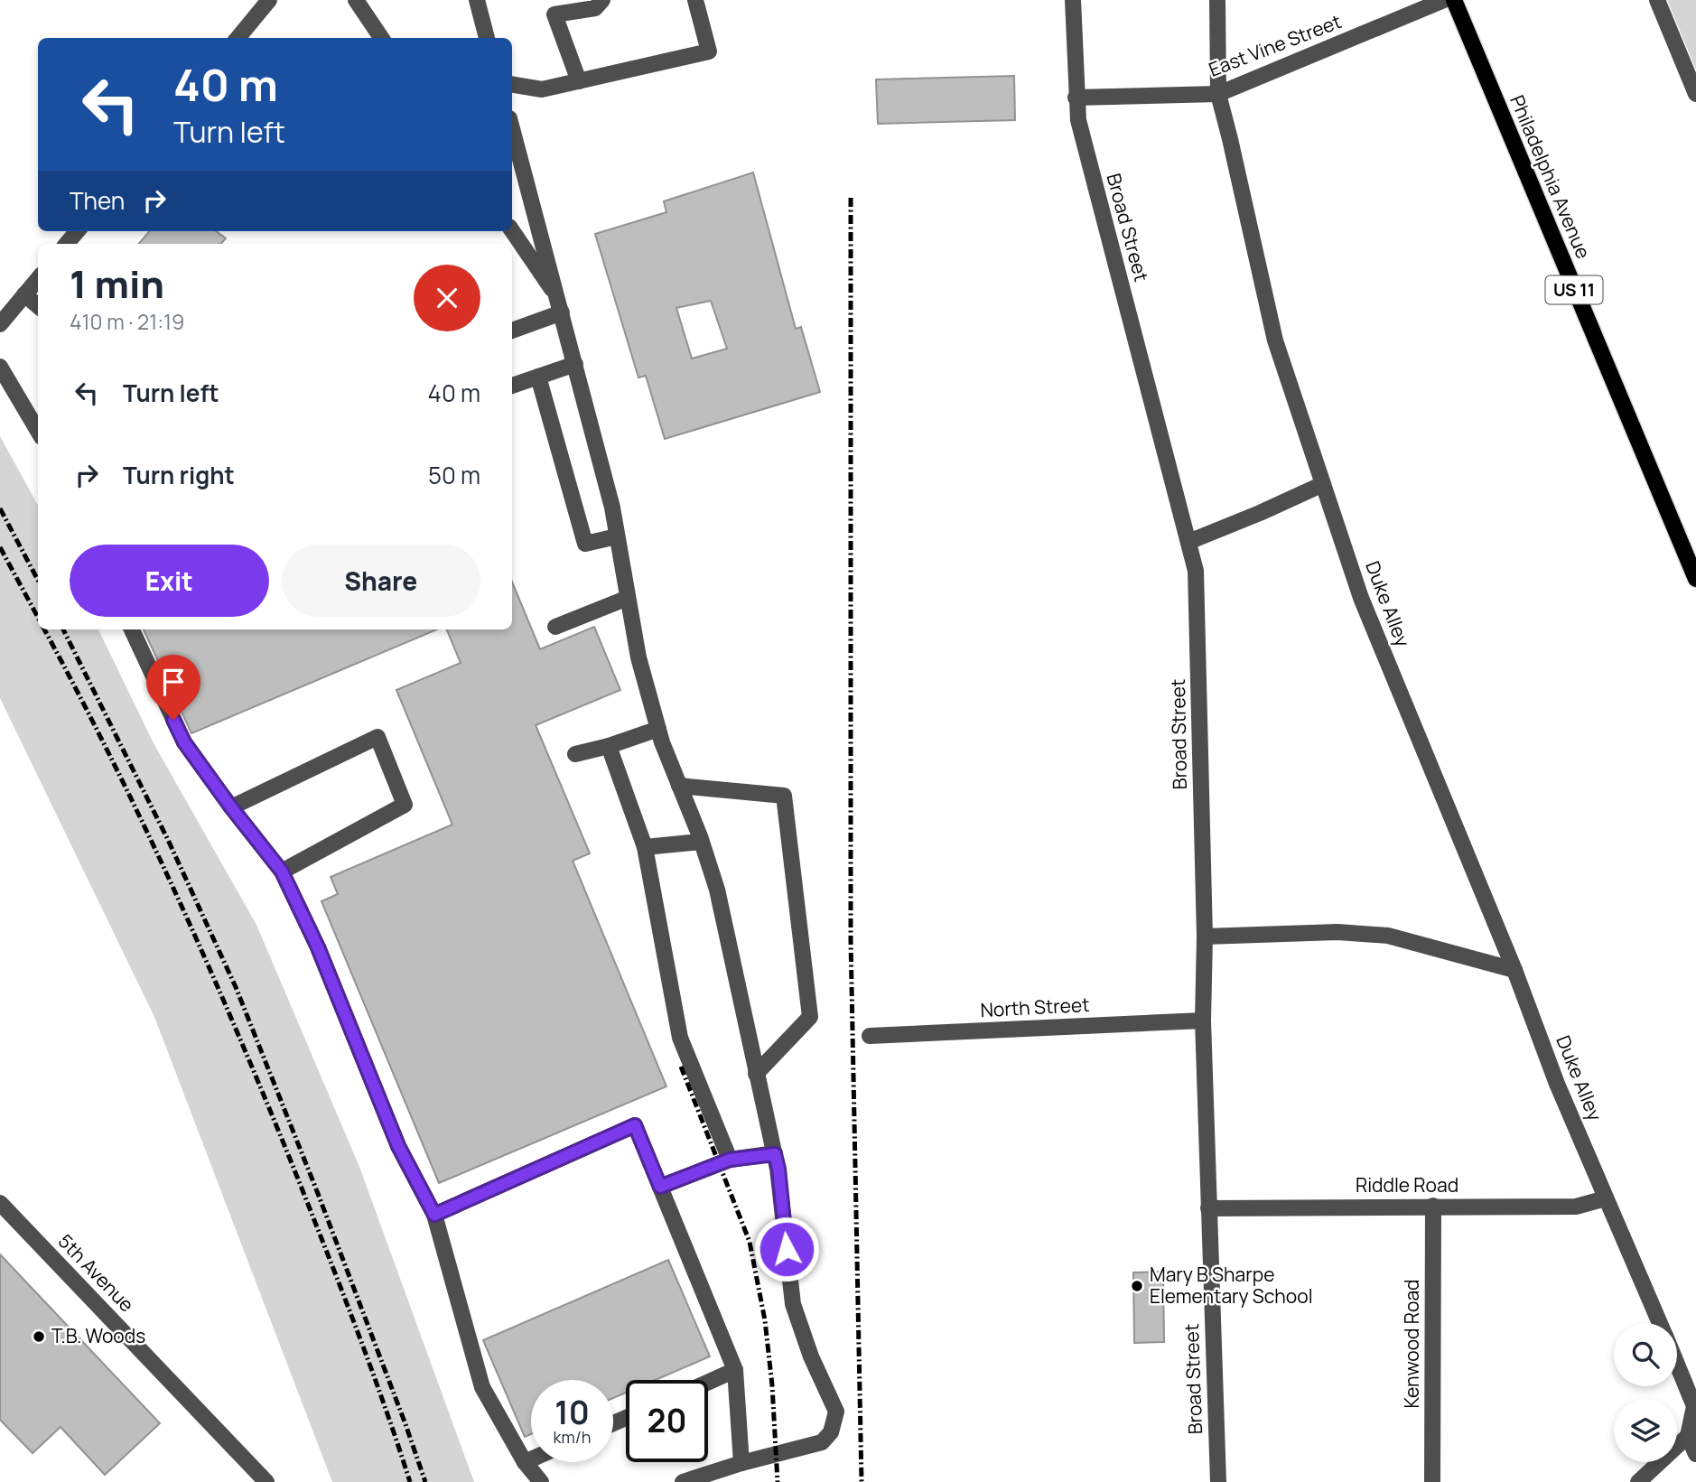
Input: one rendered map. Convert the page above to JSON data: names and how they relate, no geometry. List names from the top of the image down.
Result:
{
  "streets": {
    "main road": ["Philadelphia Avenue", "US 11"],
    "street": [
      "East Vine Street",
      "Broad Street",
      "Duke Alley",
      "North Street",
      "Riddle Road",
      "5th Avenue",
      "Kenwood Road"
    ]
  },
  "crossings": [
    ["East Vine Street", "Broad Street"],
    ["East Vine Street", "Duke Alley"],
    ["Broad Street", "North Street"],
    ["Broad Street", "Riddle Road"],
    ["Duke Alley", "Riddle Road"],
    ["Riddle Road", "Kenwood Road"]
  ],
  "places": ["Mary B Sharpe Elementary School", "T.B. Woods"],
  "page": {
    "turn": ["40 m", "Turn left"],
    "then": "Then",
    "heading": ["1 min", "410 m · 21:19"],
    "list": [
      {
        "name": "Turn left",
        "value": "40 m"
      },
      {
        "name": "Turn right",
        "value": "50 m"
      }
    ],
    "buttons": ["Exit", "Share"],
    "speed": "10 km/h",
    "limit": "20"
  }
}
